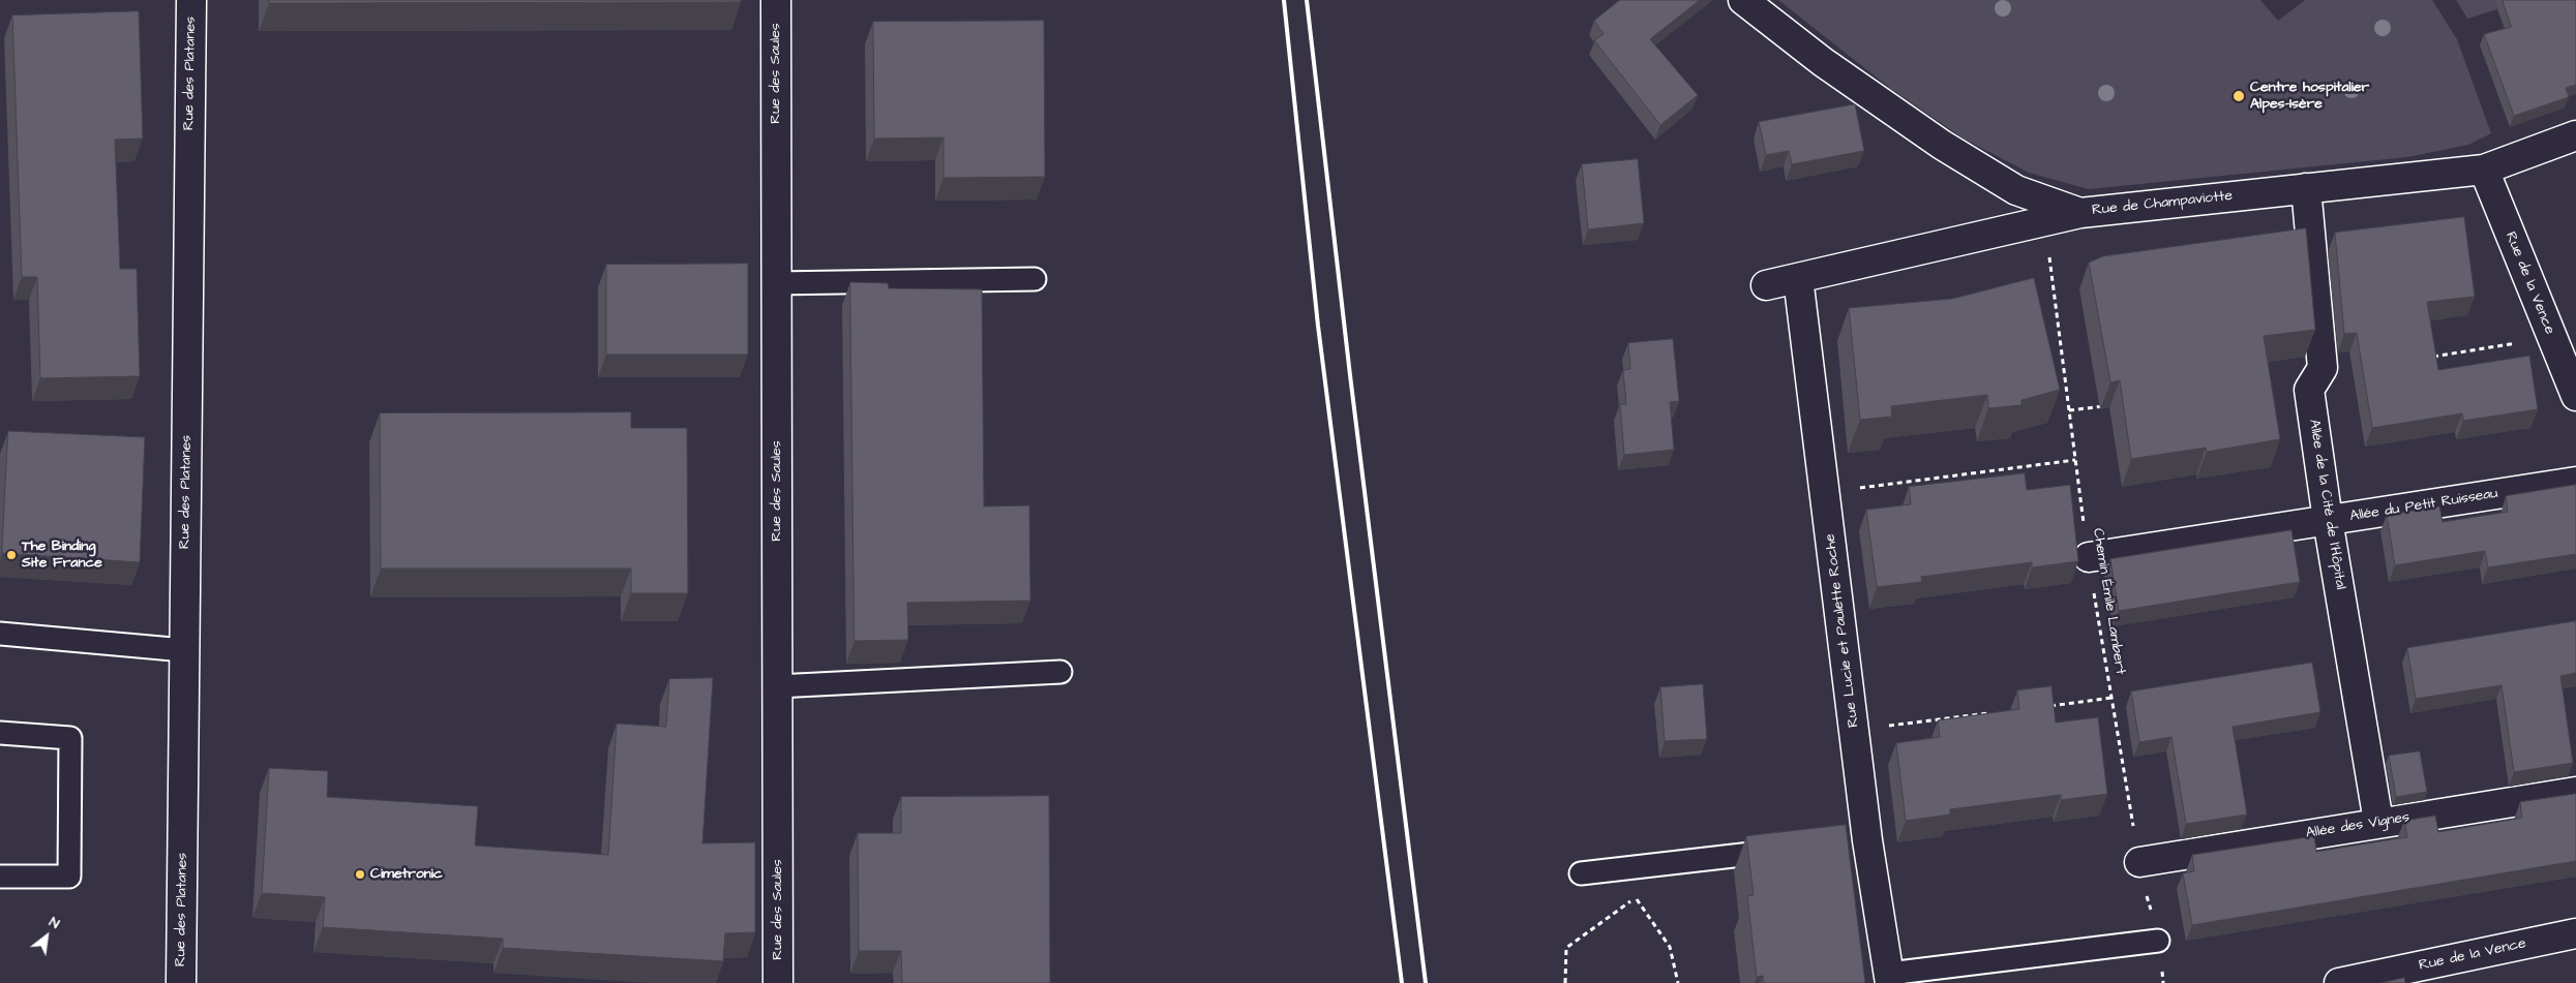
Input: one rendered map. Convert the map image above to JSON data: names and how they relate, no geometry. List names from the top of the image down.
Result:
{
  "streets": {
    "street": [
      "Rue des Platanes",
      "Rue des Saules",
      "Rue de Champaviotte",
      "Rue de la Vence",
      "Allée de la Cité de l'Hôpital",
      "Allée du Petit Ruisseau",
      "Rue Lucie et Paulette Roche",
      "Allée des Vignes"
    ],
    "path": ["Chemin Émile Lambert"]
  },
  "crossings": [
    ["Rue de Champaviotte", "Rue de la Vence"],
    ["Rue de Champaviotte", "Allée de la Cité de l'Hôpital"],
    ["Allée de la Cité de l'Hôpital", "Allée du Petit Ruisseau"],
    ["Allée de la Cité de l'Hôpital", "Allée des Vignes"],
    ["Allée du Petit Ruisseau", "Chemin Émile Lambert"],
    ["Chemin Émile Lambert", "Allée des Vignes"]
  ],
  "places": ["Centre hospitalier Alpes-Isère", "The Binding Site France", "Cimetronic"],
  "north": "top right"
}
